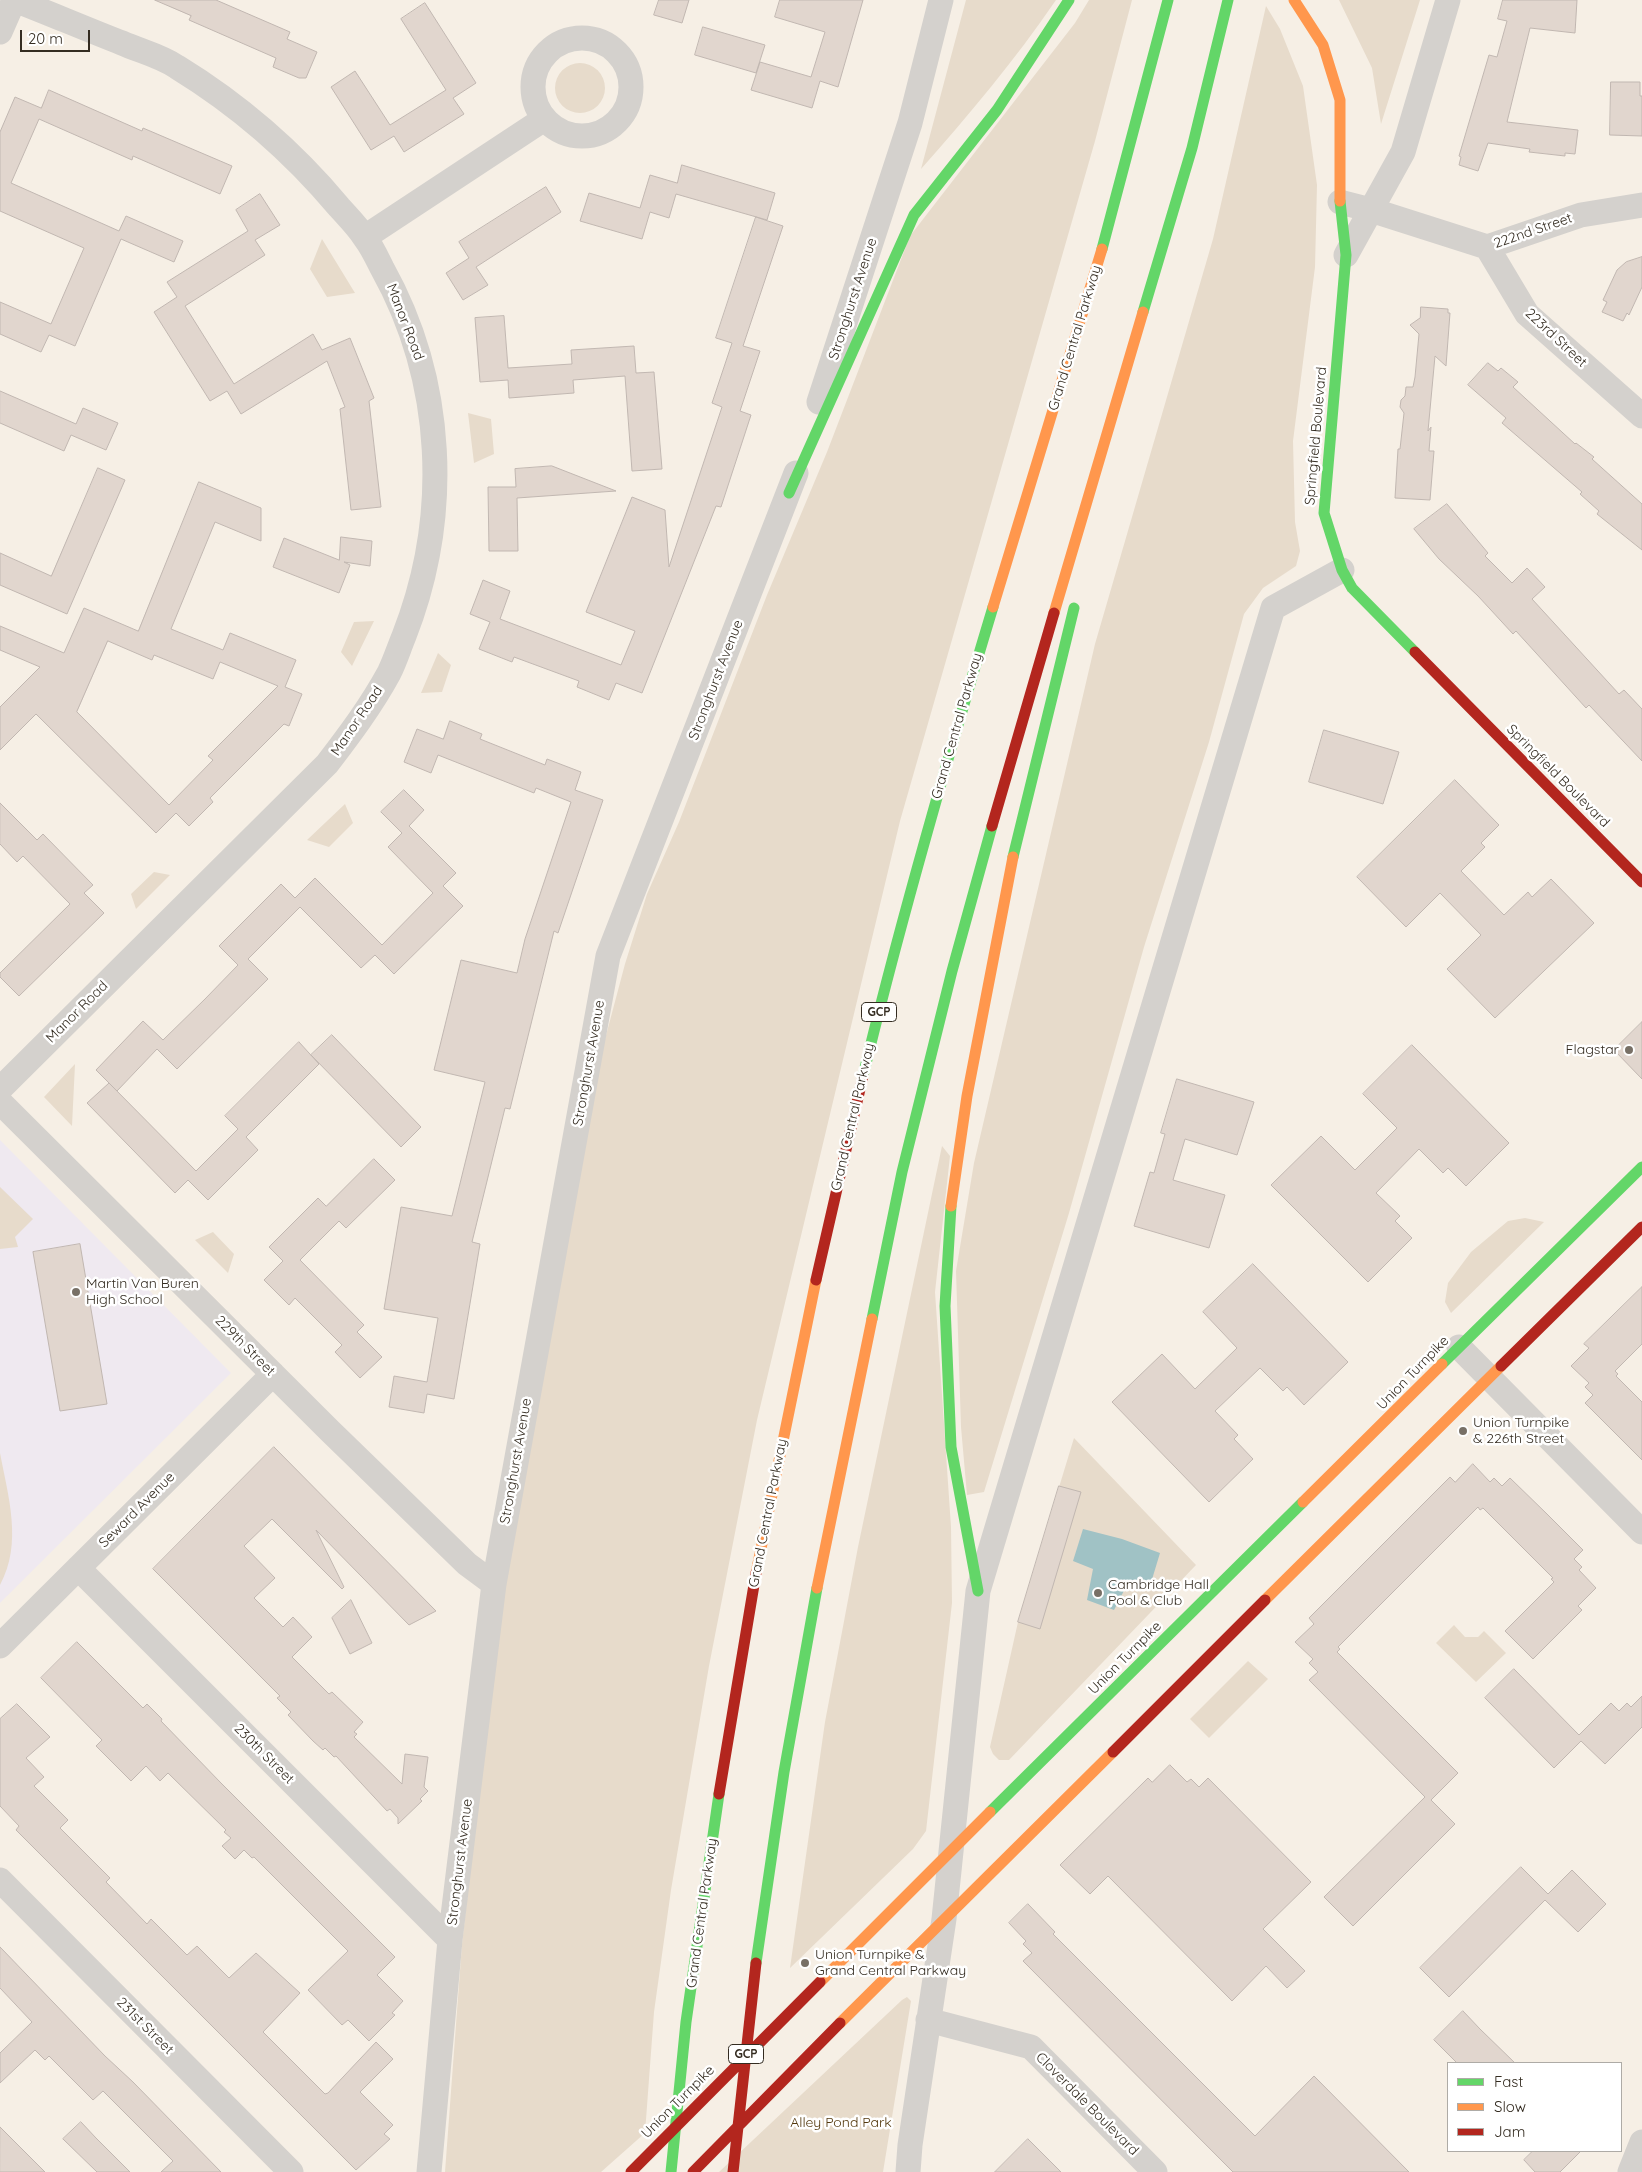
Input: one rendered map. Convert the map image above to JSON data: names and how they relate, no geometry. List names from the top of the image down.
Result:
{
  "streets": {
    "main road": [
      "Grand Central Parkway",
      "Springfield Boulevard",
      "GCP",
      "Union Turnpike"
    ],
    "street": [
      "222nd Street",
      "Stronghurst Avenue",
      "Manor Road",
      "223rd Street",
      "229th Street",
      "Seward Avenue",
      "230th Street",
      "231st Street",
      "Cloverdale Boulevard"
    ]
  },
  "crossings": [
    ["222nd Street", "223rd Street"],
    ["222nd Street", "Springfield Boulevard"],
    ["Stronghurst Avenue", "229th Street"],
    ["Stronghurst Avenue", "230th Street"],
    ["229th Street", "Seward Avenue"],
    ["Seward Avenue", "230th Street"]
  ],
  "parks": ["Alley Pond Park"],
  "places": [
    "Flagstar",
    "Martin Van Buren High School",
    "Union Turnpike & 226th Street",
    "Cambridge Hall Pool & Club",
    "Union Turnpike & Grand Central Parkway"
  ],
  "legend": ["Fast", "Slow", "Jam"],
  "scale_bar": "20 m"
}
